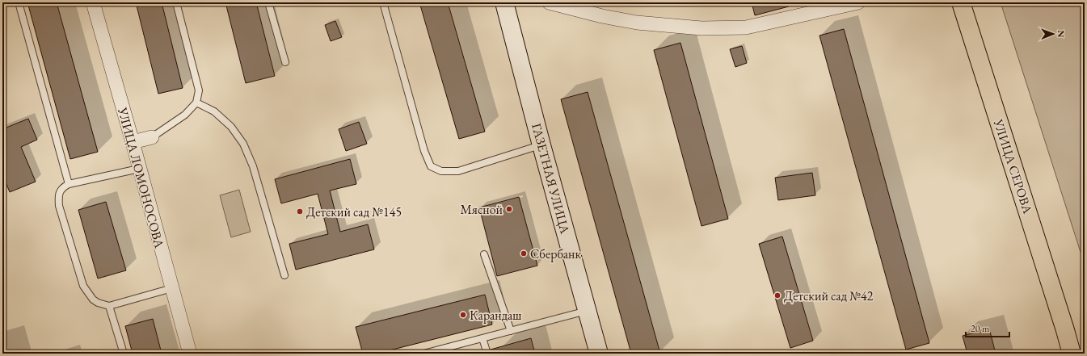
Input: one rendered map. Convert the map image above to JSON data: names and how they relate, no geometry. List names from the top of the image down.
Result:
{
  "streets": {
    "main road": ["УЛИЦА СЕРОВА", "ГАЗЕТНАЯ УЛИЦА"],
    "street": ["УЛИЦА ЛОМОНОСОВА"]
  },
  "places": [
    "Мясной",
    "Детский сад №145",
    "Сбербанк",
    "Детский сад №42",
    "Карандаш"
  ],
  "scale_bar": "20 m",
  "north": "right"
}
